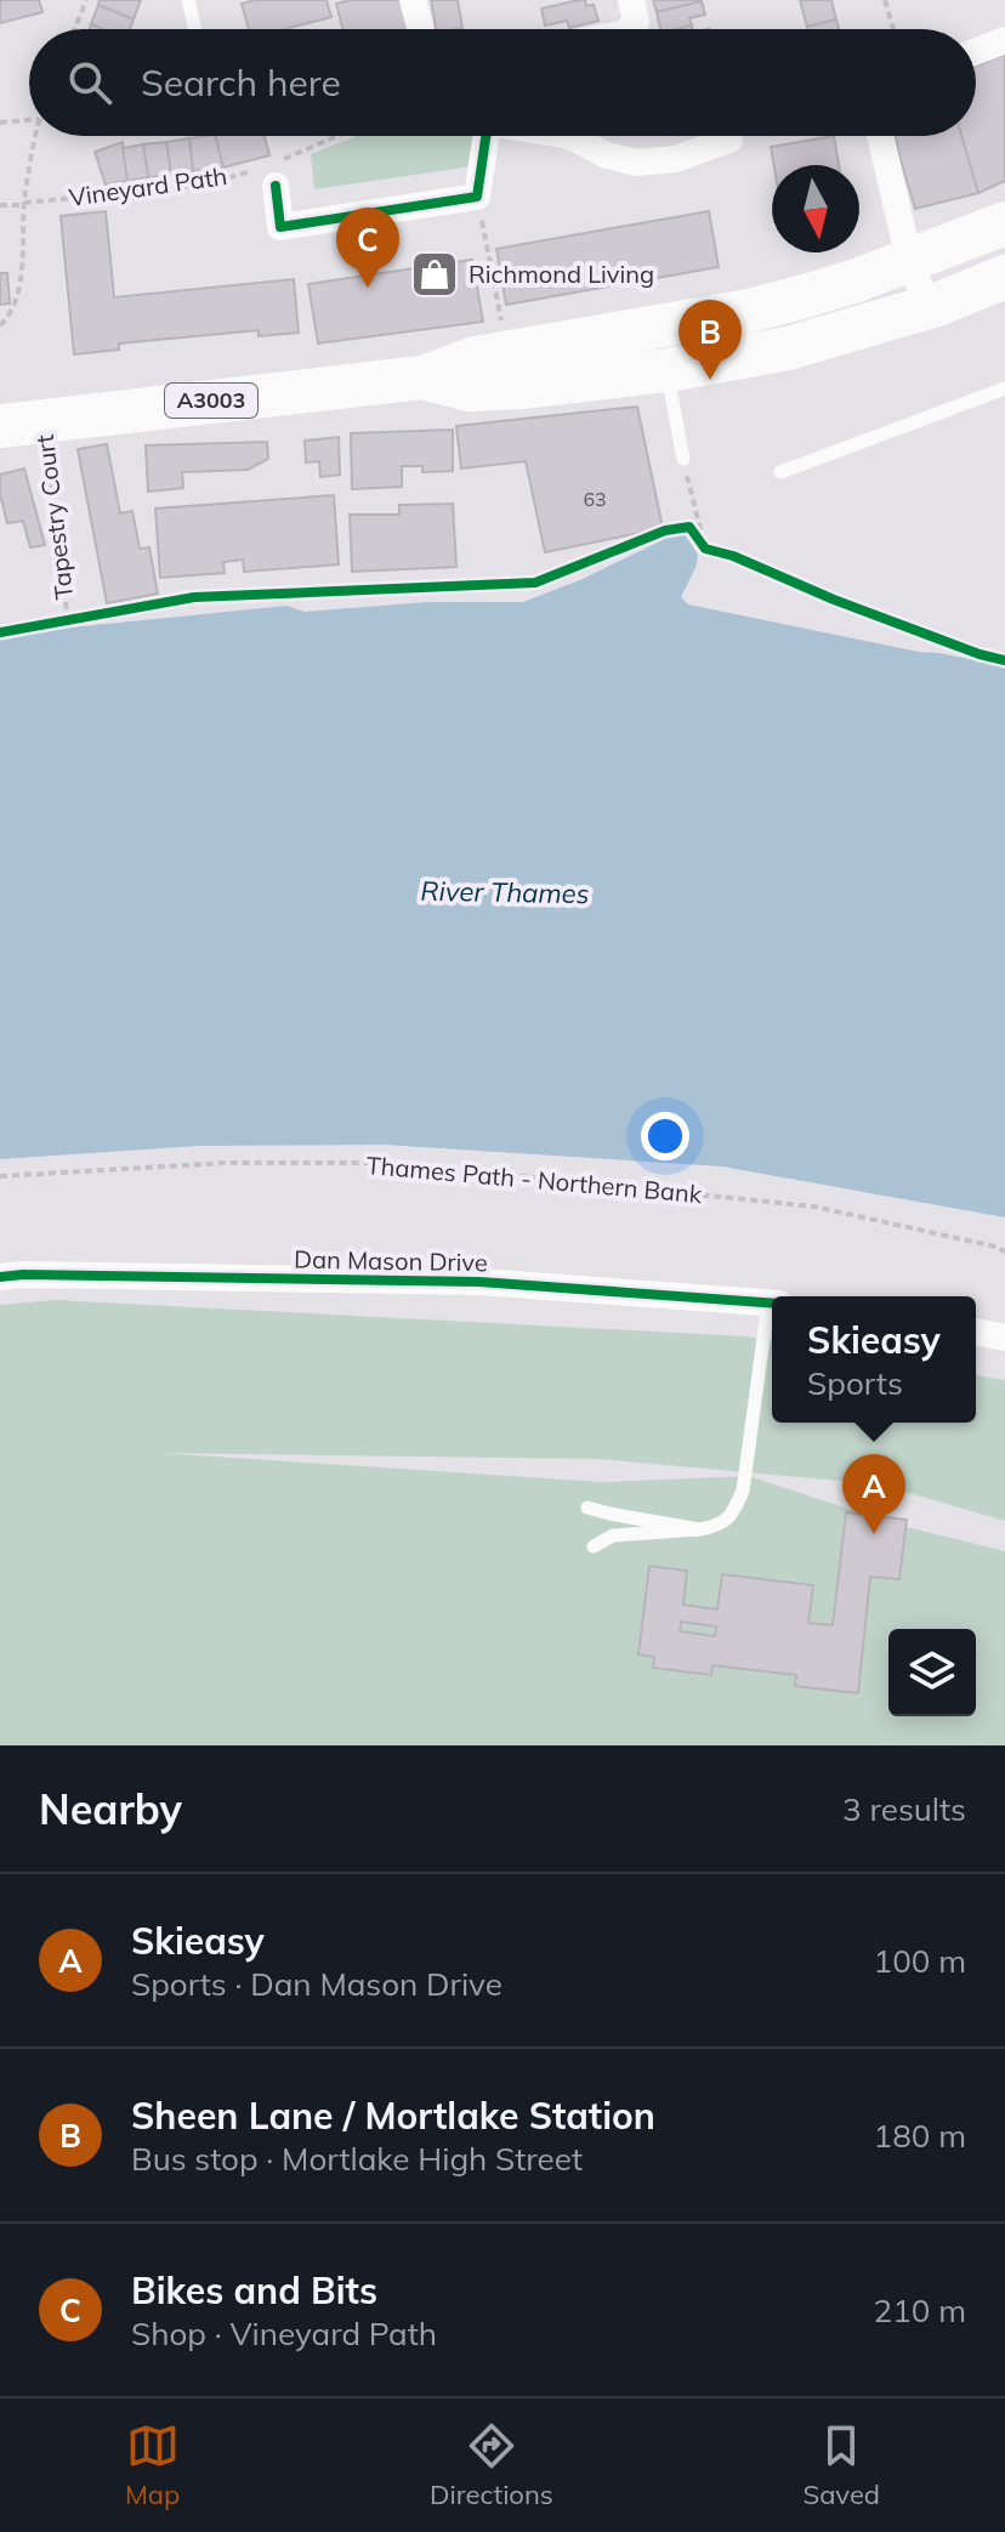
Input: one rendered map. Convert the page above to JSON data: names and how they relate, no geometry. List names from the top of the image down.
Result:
{
  "streets": {
    "main road": ["A3003"],
    "street": ["Dan Mason Drive"],
    "path": ["Vineyard Path", "Tapestry Court", "Thames Path - Northern Bank"]
  },
  "crossings": [
    ["A3003", "Tapestry Court"]
  ],
  "water": ["River Thames"],
  "places": {
    "shop": ["Richmond Living"]
  },
  "house_numbers": ["63"],
  "north": "bottom",
  "page": {
    "search": "Search here",
    "pins": ["C", "B", "A"],
    "popup": ["Skieasy", "Sports"],
    "heading": ["Nearby", "3 results"],
    "list": [
      {
        "mark": "A",
        "name": "Skieasy",
        "note": "Sports · Dan Mason Drive",
        "value": "100 m"
      },
      {
        "mark": "B",
        "name": "Sheen Lane / Mortlake Station",
        "note": "Bus stop · Mortlake High Street",
        "value": "180 m"
      },
      {
        "mark": "C",
        "name": "Bikes and Bits",
        "note": "Shop · Vineyard Path",
        "value": "210 m"
      }
    ],
    "nav": ["Map", "Directions", "Saved"]
  }
}
